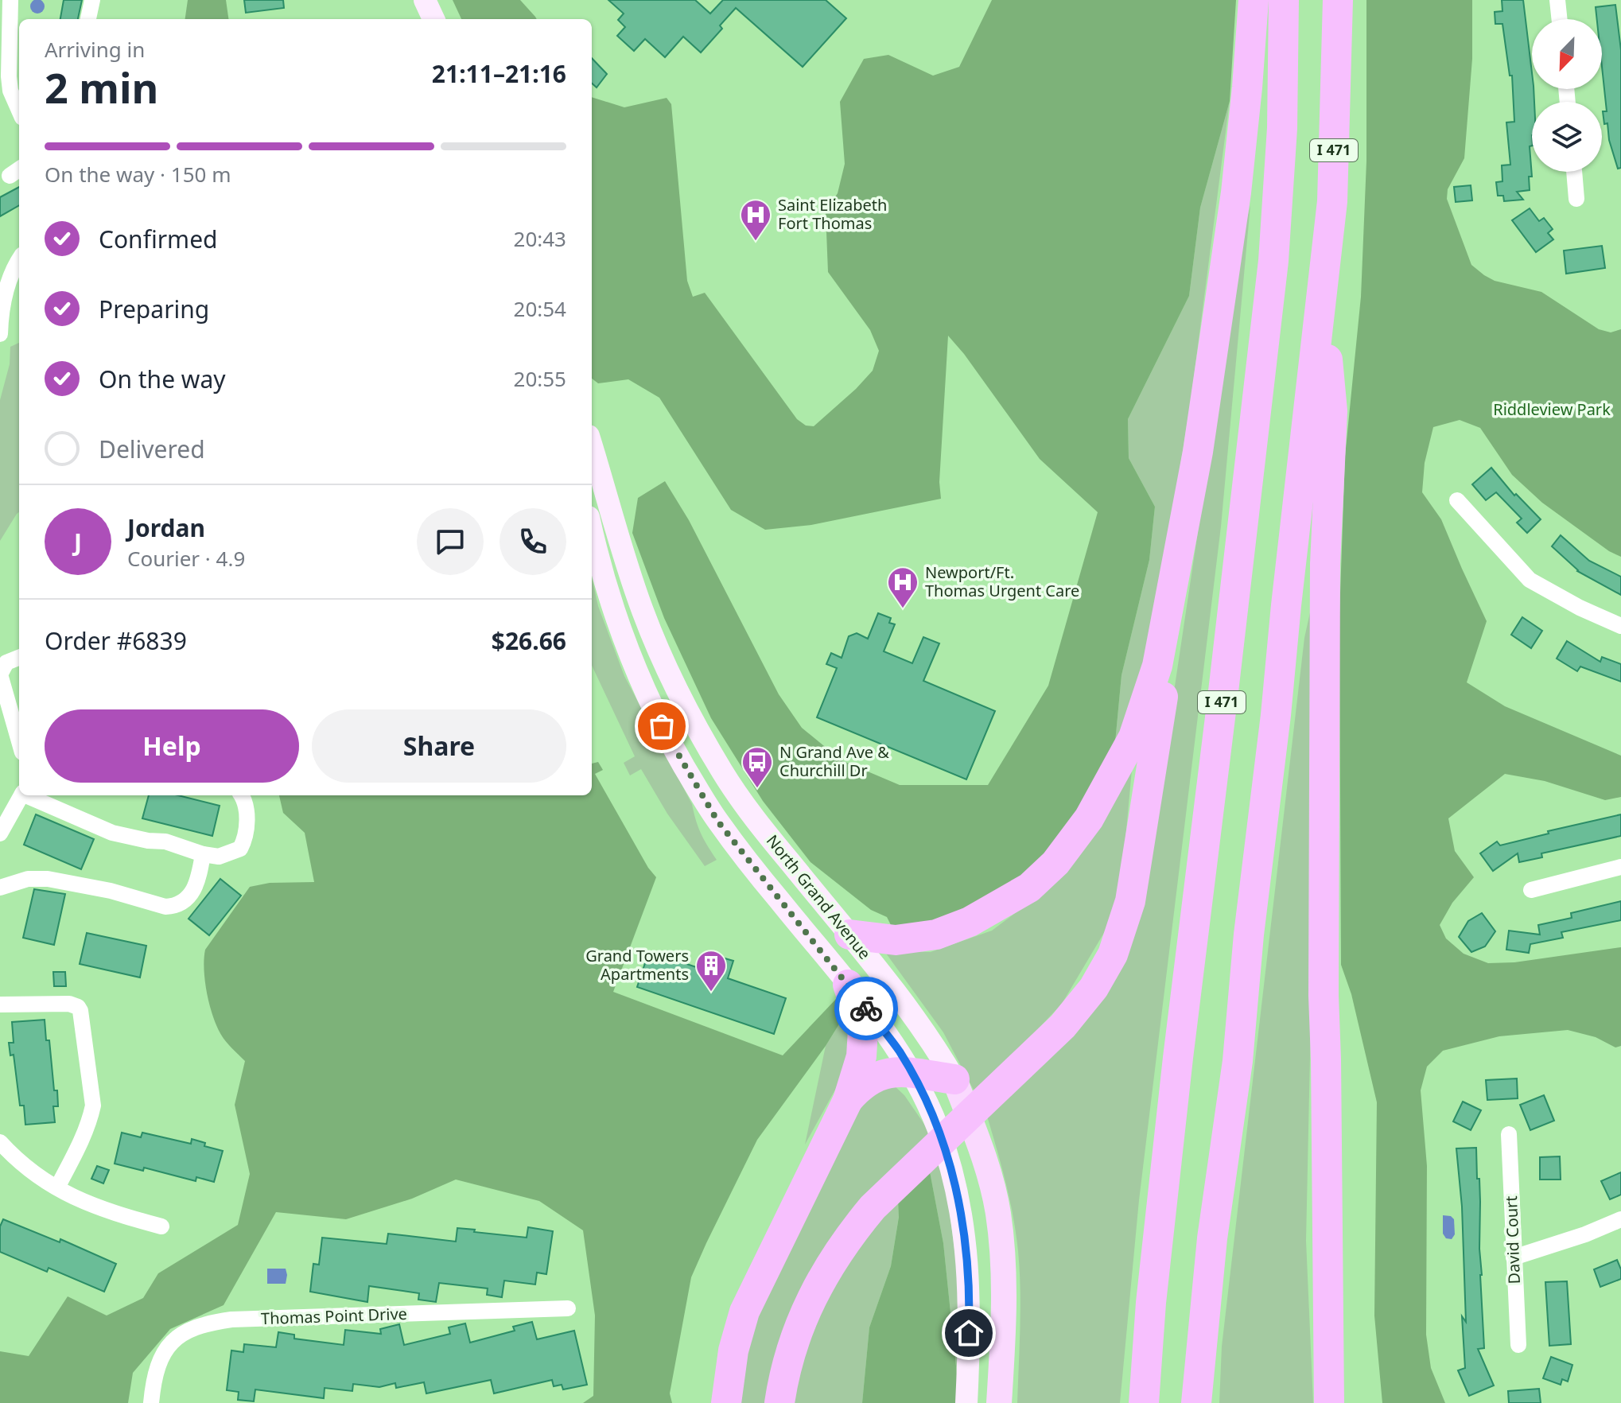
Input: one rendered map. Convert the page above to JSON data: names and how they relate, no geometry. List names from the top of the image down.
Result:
{
  "streets": {
    "highway": ["I 471"],
    "main road": ["North Grand Avenue"],
    "street": ["David Court", "Thomas Point Drive"]
  },
  "parks": ["Riddleview Park"],
  "places": {
    "hospital": ["Saint Elizabeth Fort Thomas", "Newport/Ft. Thomas Urgent Care"],
    "bus stop": ["N Grand Ave & Churchill Dr"],
    "building": ["Grand Towers Apartments"]
  },
  "north": "bottom left",
  "page": {
    "heading": ["2 min", "Arriving in", "21:11–21:16"],
    "panel": [
      "Jordan",
      "Courier · 4.9",
      "Order #6839",
      "$26.66"
    ],
    "bar": "On the way · 150 m",
    "list": [
      ["Confirmed", "20:43"],
      ["Preparing", "20:54"],
      ["On the way", "20:55"],
      "Delivered"
    ],
    "round": "J",
    "buttons": ["Help", "Share"]
  }
}
